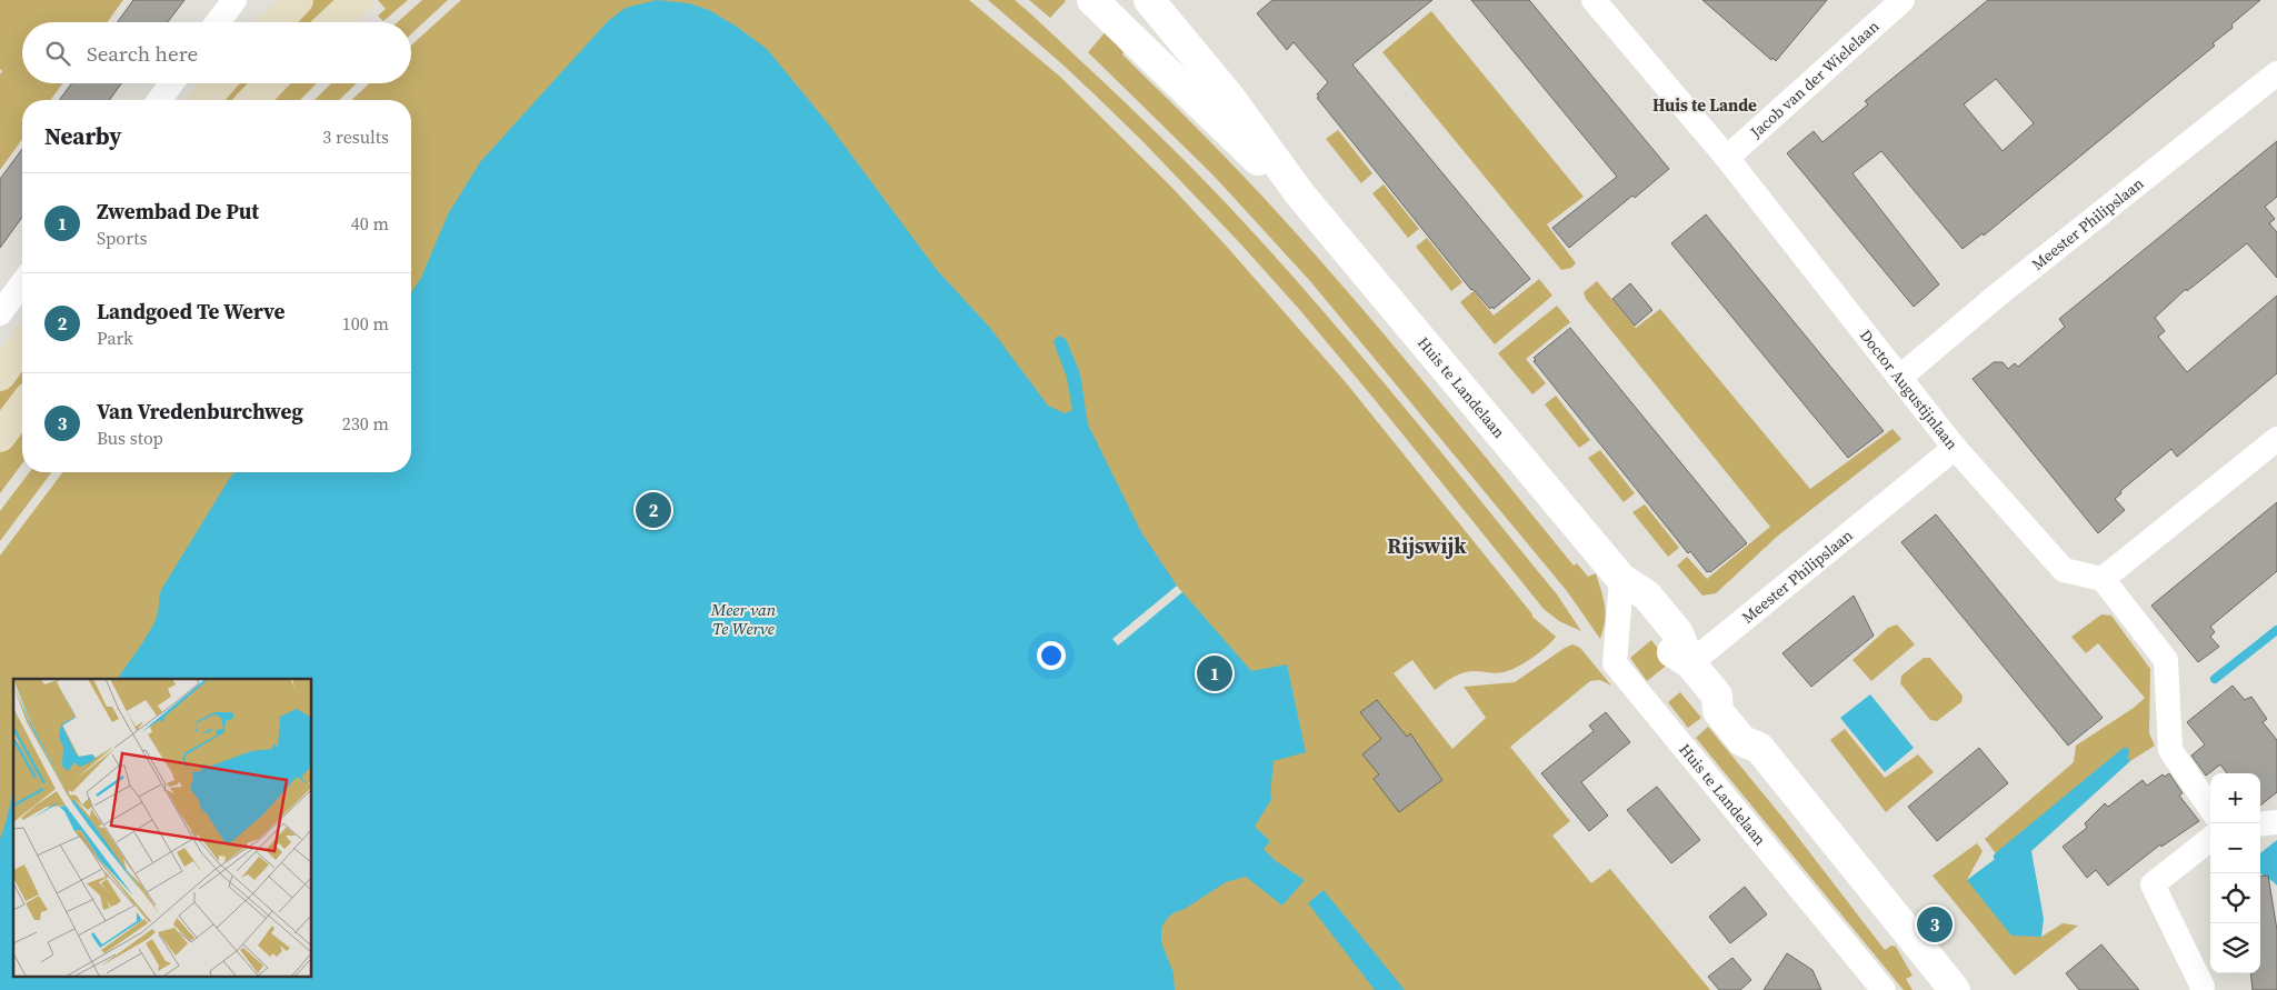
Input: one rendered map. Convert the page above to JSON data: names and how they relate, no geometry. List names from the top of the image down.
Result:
{
  "streets": {
    "street": [
      "Jacob van der Wielelaan",
      "Meester Philipslaan",
      "Huis te Landelaan",
      "Doctor Augustijnlaan"
    ]
  },
  "crossings": [
    ["Jacob van der Wielelaan", "Doctor Augustijnlaan"],
    ["Meester Philipslaan", "Huis te Landelaan"],
    ["Meester Philipslaan", "Doctor Augustijnlaan"]
  ],
  "districts": ["Huis te Lande", "Rijswijk"],
  "water": ["Meer van Te Werve"],
  "page": {
    "search": "Search here",
    "heading": ["Nearby", "3 results"],
    "list": [
      {
        "mark": "1",
        "name": "Zwembad De Put",
        "note": "Sports",
        "value": "40 m"
      },
      {
        "mark": "2",
        "name": "Landgoed Te Werve",
        "note": "Park",
        "value": "100 m"
      },
      {
        "mark": "3",
        "name": "Van Vredenburchweg",
        "note": "Bus stop",
        "value": "230 m"
      }
    ],
    "pins": ["2", "1", "3"],
    "map_buttons": ["+", "−"]
  }
}
